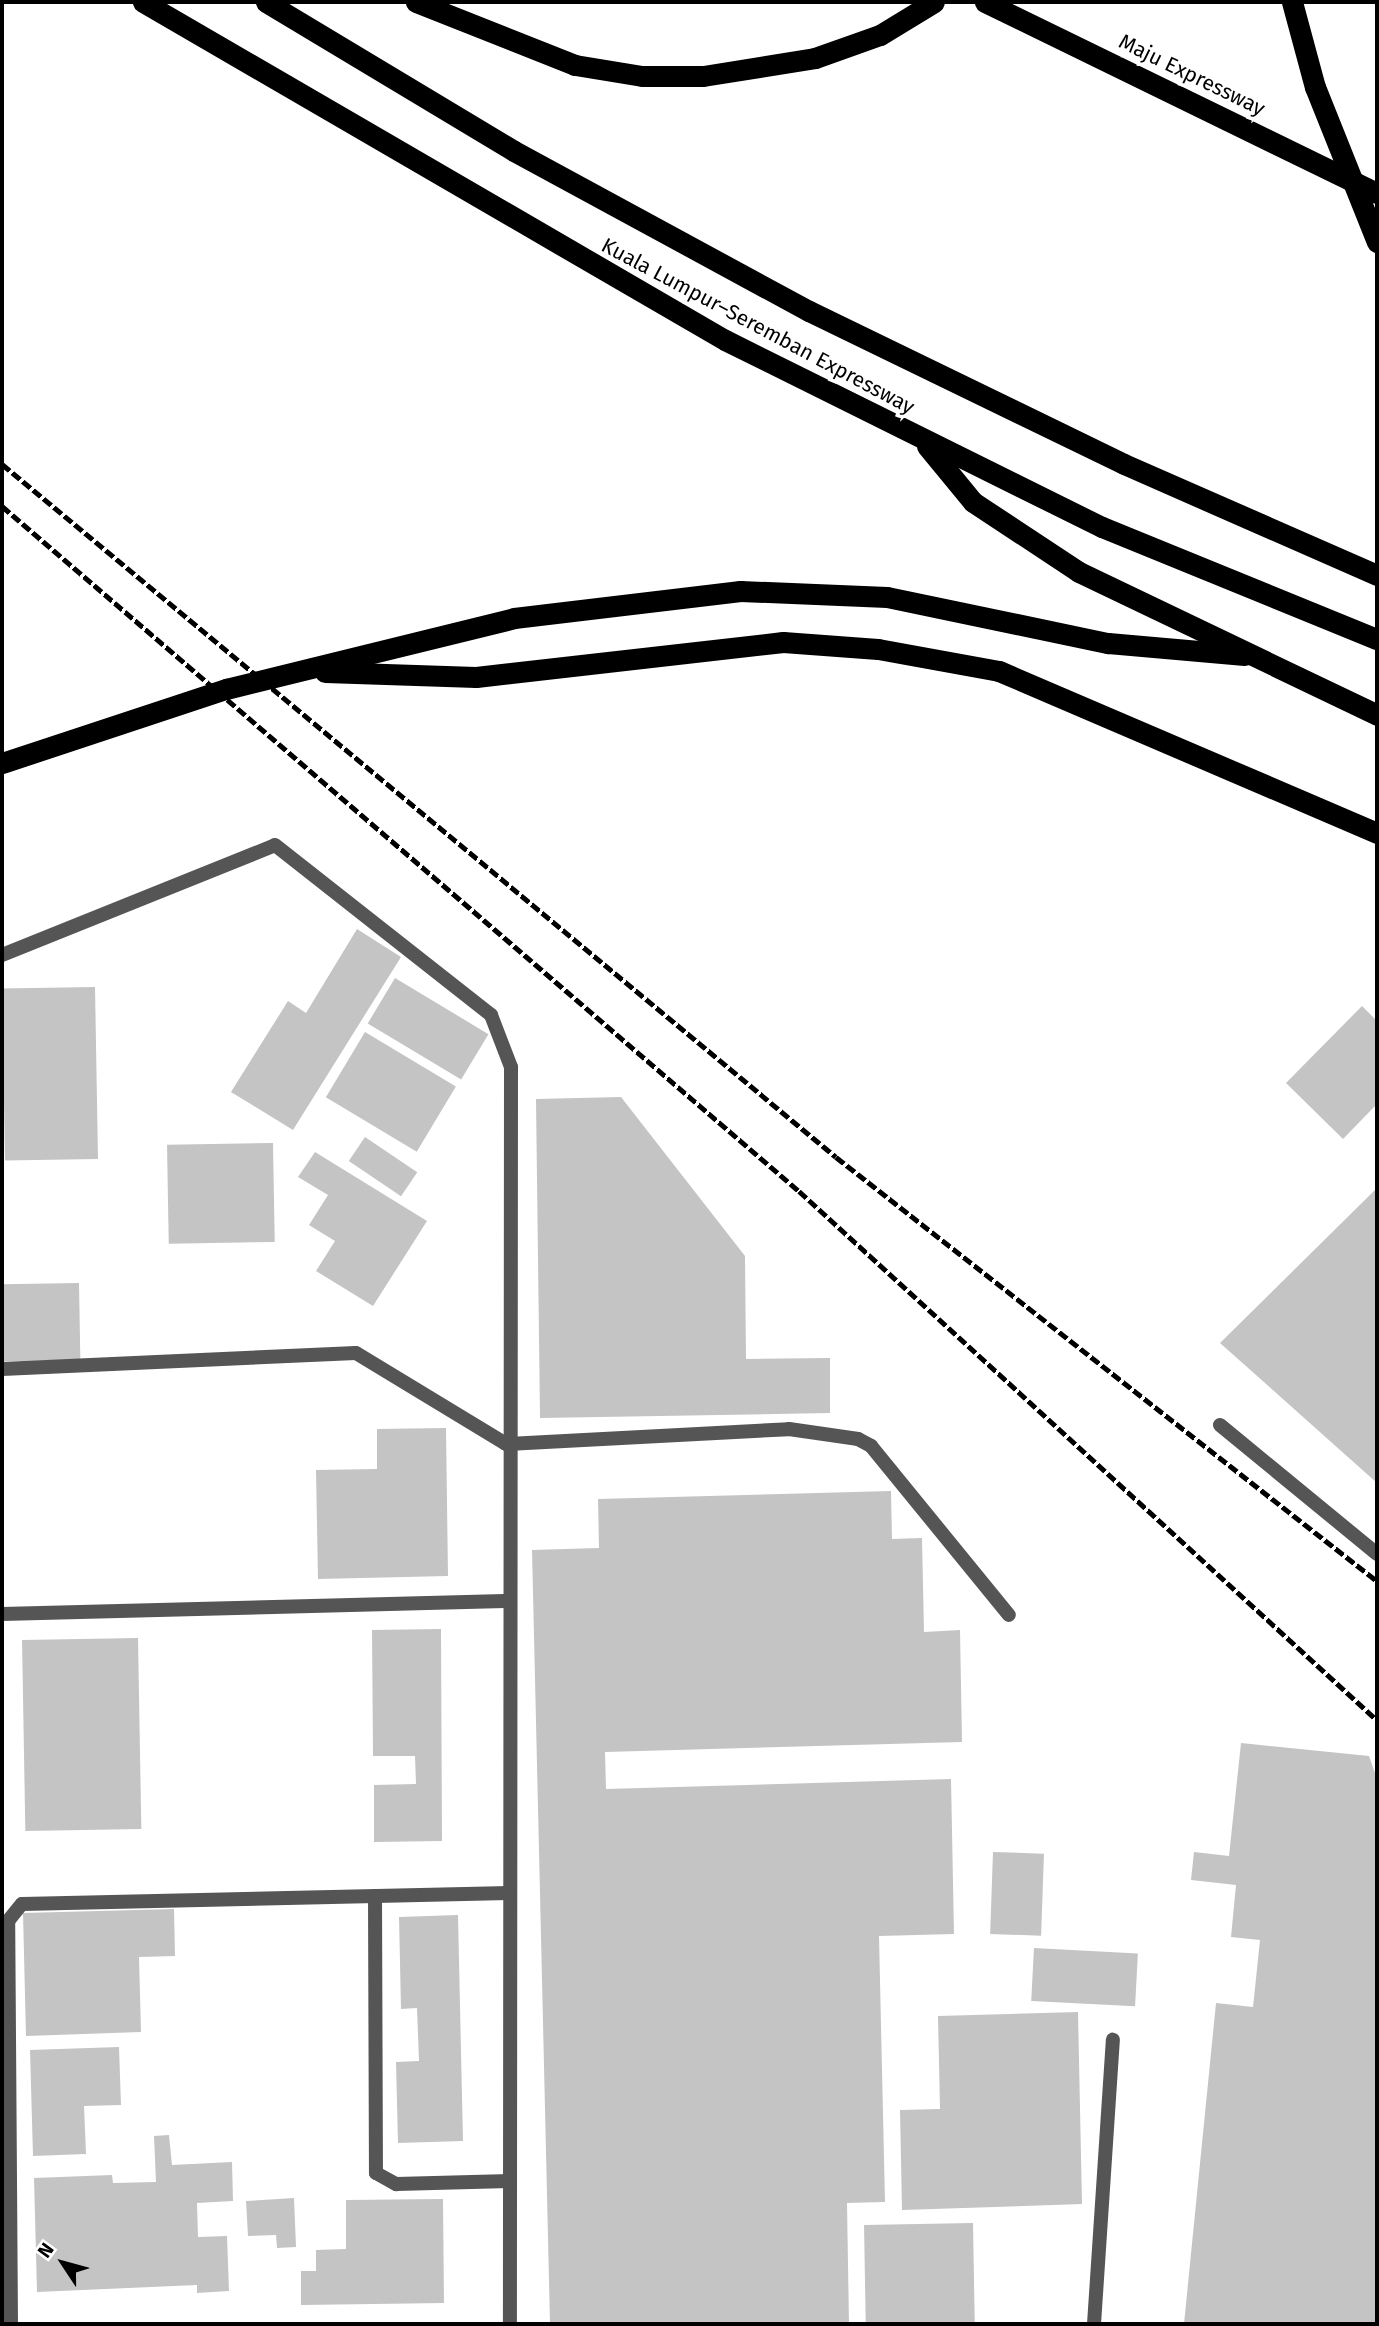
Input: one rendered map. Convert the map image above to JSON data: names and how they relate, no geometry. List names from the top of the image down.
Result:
{
  "streets": {
    "highway": ["Maju Expressway", "Kuala Lumpur–Seremban Expressway"]
  },
  "north": "top left"
}
